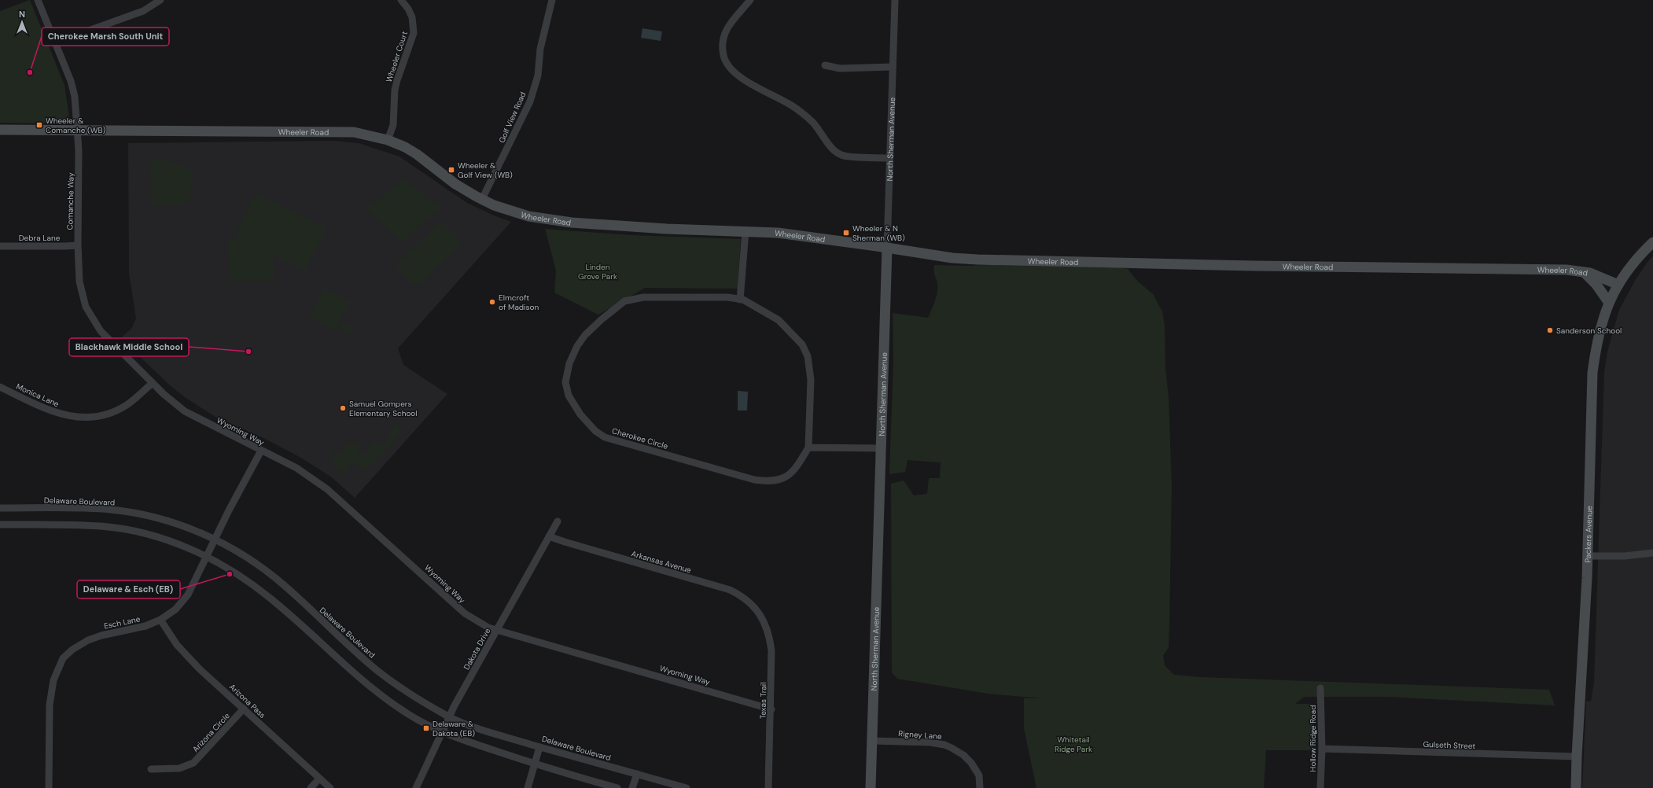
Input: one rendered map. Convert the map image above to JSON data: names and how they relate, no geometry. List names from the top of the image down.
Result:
{
  "streets": {
    "street": [
      "Wheeler Court",
      "Golf View Road",
      "Wheeler Road",
      "North Sherman Avenue",
      "Comanche Way",
      "Debra Lane",
      "Monica Lane",
      "Wyoming Way",
      "Cherokee Circle",
      "Delaware Boulevard",
      "Packers Avenue",
      "Arkansas Avenue",
      "Esch Lane",
      "Dakota Drive",
      "Arizona Pass",
      "Texas Trail",
      "Arizona Circle",
      "Rigney Lane",
      "Hollow Ridge Road",
      "Gulseth Street"
    ]
  },
  "crossings": [
    ["Wheeler Court", "Wheeler Road"],
    ["Golf View Road", "Wheeler Road"],
    ["Wheeler Road", "North Sherman Avenue"],
    ["Wheeler Road", "Comanche Way"],
    ["Wheeler Road", "Packers Avenue"],
    ["North Sherman Avenue", "Rigney Lane"],
    ["Comanche Way", "Debra Lane"],
    ["Comanche Way", "Monica Lane"],
    ["Comanche Way", "Wyoming Way"],
    ["Monica Lane", "Wyoming Way"],
    ["Wyoming Way", "Esch Lane"],
    ["Wyoming Way", "Dakota Drive"],
    ["Wyoming Way", "Texas Trail"],
    ["Delaware Boulevard", "Esch Lane"],
    ["Delaware Boulevard", "Dakota Drive"],
    ["Packers Avenue", "Gulseth Street"],
    ["Arkansas Avenue", "Dakota Drive"],
    ["Arkansas Avenue", "Texas Trail"],
    ["Esch Lane", "Arizona Pass"],
    ["Arizona Pass", "Arizona Circle"],
    ["Hollow Ridge Road", "Gulseth Street"]
  ],
  "parks": ["Linden Grove Park", "Whitetail Ridge Park"],
  "places": {
    "other": [
      "Cherokee Marsh South Unit",
      "Elmcroft of Madison",
      "Sanderson School",
      "Blackhawk Middle School",
      "Samuel Gompers Elementary School",
      "Delaware & Esch (EB)"
    ],
    "transit": [
      "Wheeler & Comanche (WB)",
      "Wheeler & Golf View (WB)",
      "Wheeler & N Sherman (WB)",
      "Delaware & Dakota (EB)"
    ]
  },
  "north": "top"
}
